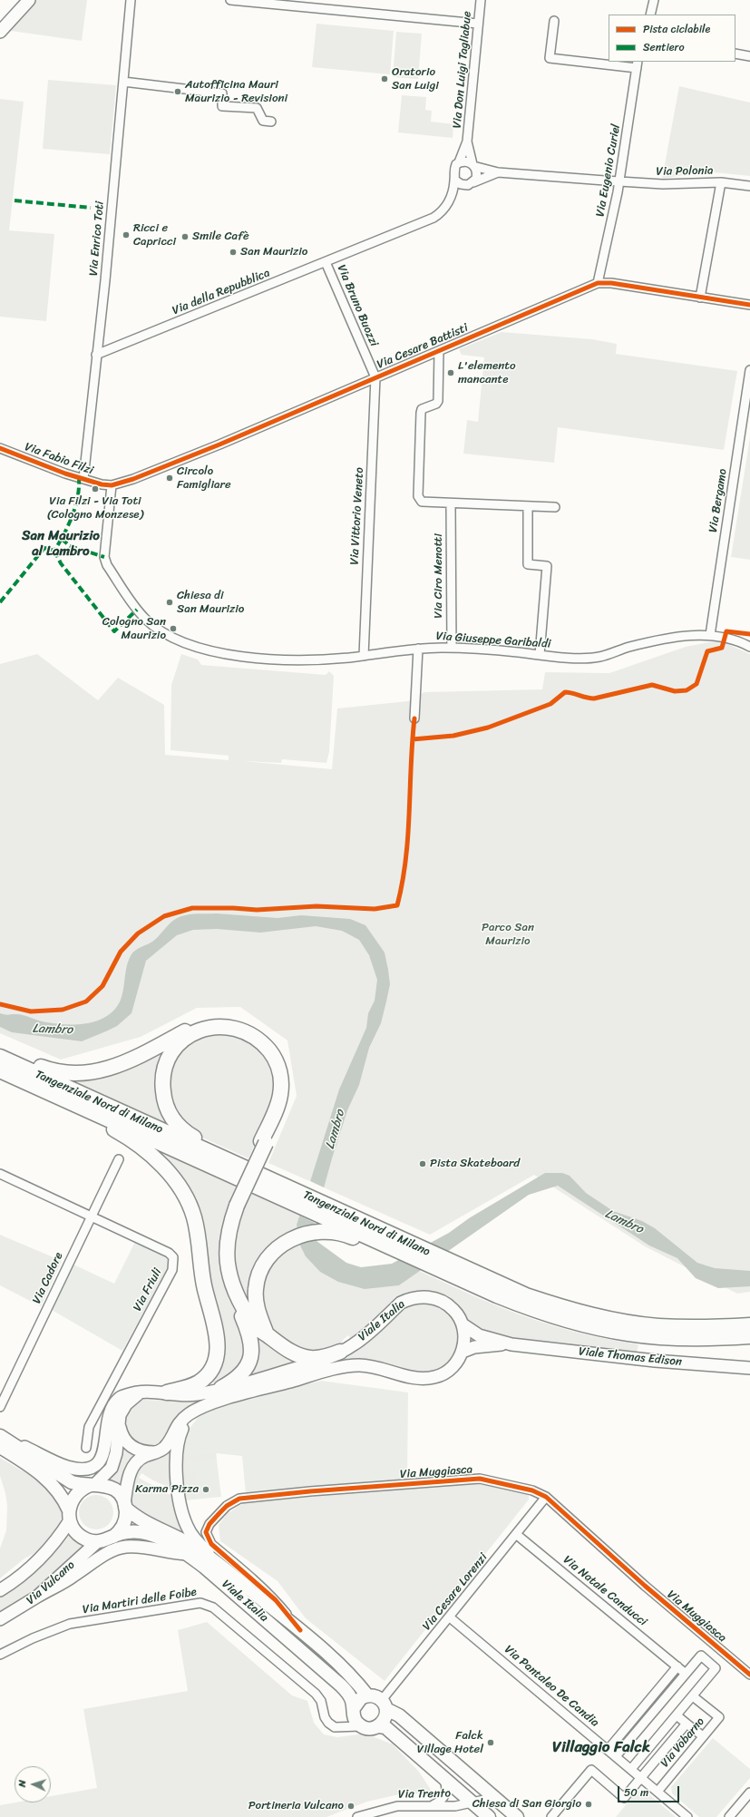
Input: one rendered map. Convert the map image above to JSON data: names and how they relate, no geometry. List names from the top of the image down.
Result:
{
  "streets": {
    "highway": ["Tangenziale Nord di Milano"],
    "main road": ["Viale Italia", "Viale Thomas Edison", "Via Vulcano"],
    "street": [
      "Via Don Luigi Tagliabue",
      "Via Eugenio Curiel",
      "Via Polonia",
      "Via Enrico Toti",
      "Via della Repubblica",
      "Via Bruno Buozzi",
      "Via Cesare Battisti",
      "Via Fabio Filzi",
      "Via Bergamo",
      "Via Vittorio Veneto",
      "Via Ciro Menotti",
      "Via Giuseppe Garibaldi",
      "Via Cadore",
      "Via Friuli",
      "Via Muggiasca",
      "Via Natale Canducci",
      "Via Cesare Lorenzi",
      "Via Martiri delle Foibe",
      "Via Pantaleo De Candia",
      "Via Vobarno",
      "Via Trento"
    ]
  },
  "crossings": [
    ["Via Don Luigi Tagliabue", "Via della Repubblica"],
    ["Via Eugenio Curiel", "Via Polonia"],
    ["Via Eugenio Curiel", "Via Cesare Battisti"],
    ["Via Enrico Toti", "Via della Repubblica"],
    ["Via Enrico Toti", "Via Fabio Filzi"],
    ["Via della Repubblica", "Via Bruno Buozzi"],
    ["Via Bruno Buozzi", "Via Cesare Battisti"],
    ["Via Bruno Buozzi", "Via Vittorio Veneto"],
    ["Via Cesare Battisti", "Via Fabio Filzi"],
    ["Via Cesare Battisti", "Via Vittorio Veneto"],
    ["Via Cesare Battisti", "Via Ciro Menotti"],
    ["Via Cesare Battisti", "Via Giuseppe Garibaldi"],
    ["Via Fabio Filzi", "Via Giuseppe Garibaldi"],
    ["Via Bergamo", "Via Giuseppe Garibaldi"],
    ["Via Vittorio Veneto", "Via Giuseppe Garibaldi"],
    ["Via Ciro Menotti", "Via Giuseppe Garibaldi"],
    ["Via Cadore", "Via Friuli"],
    ["Viale Italia", "Viale Thomas Edison"],
    ["Viale Italia", "Via Muggiasca"],
    ["Viale Italia", "Via Vulcano"],
    ["Viale Italia", "Via Cesare Lorenzi"],
    ["Viale Italia", "Via Martiri delle Foibe"],
    ["Via Muggiasca", "Via Cesare Lorenzi"],
    ["Via Natale Canducci", "Via Cesare Lorenzi"],
    ["Via Cesare Lorenzi", "Via Martiri delle Foibe"],
    ["Via Cesare Lorenzi", "Via Pantaleo De Candia"],
    ["Via Pantaleo De Candia", "Via Vobarno"]
  ],
  "districts": ["San Maurizio al Lambro", "Villaggio Falck"],
  "water": ["Lambro"],
  "parks": ["Parco San Maurizio"],
  "places": [
    "Oratorio San Luigi",
    "Autofficina Mauri Maurizio - Revisioni",
    "Ricci e Capricci",
    "Smile Cafè",
    "San Maurizio",
    "L'elemento mancante",
    "Circolo Famigliare",
    "Via Filzi - Via Toti (Cologno Monzese)",
    "Chiesa di San Maurizio",
    "Cologno San Maurizio",
    "Pista Skateboard",
    "Karma Pizza",
    "Falck Village Hotel",
    "Chiesa di San Giorgio",
    "Portineria Vulcano"
  ],
  "legend": ["Pista ciclabile", "Sentiero"],
  "scale_bar": "50 m",
  "north": "left"
}
